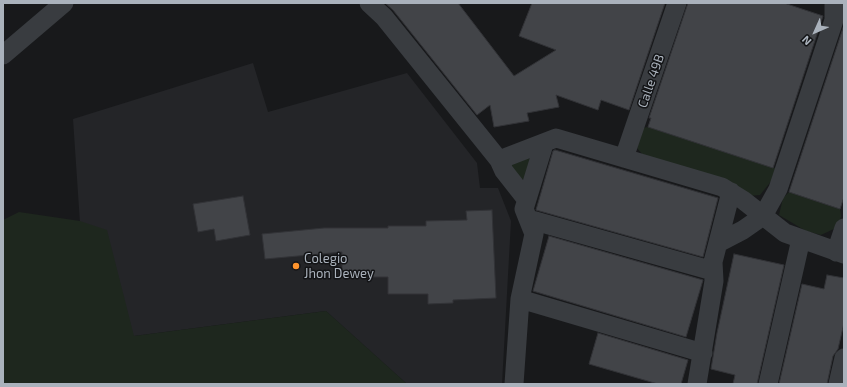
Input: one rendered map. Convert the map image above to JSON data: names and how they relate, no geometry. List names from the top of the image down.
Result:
{
  "streets": {
    "street": ["Calle 49B"]
  },
  "places": ["Colegio Jhon Dewey"],
  "north": "bottom left"
}
